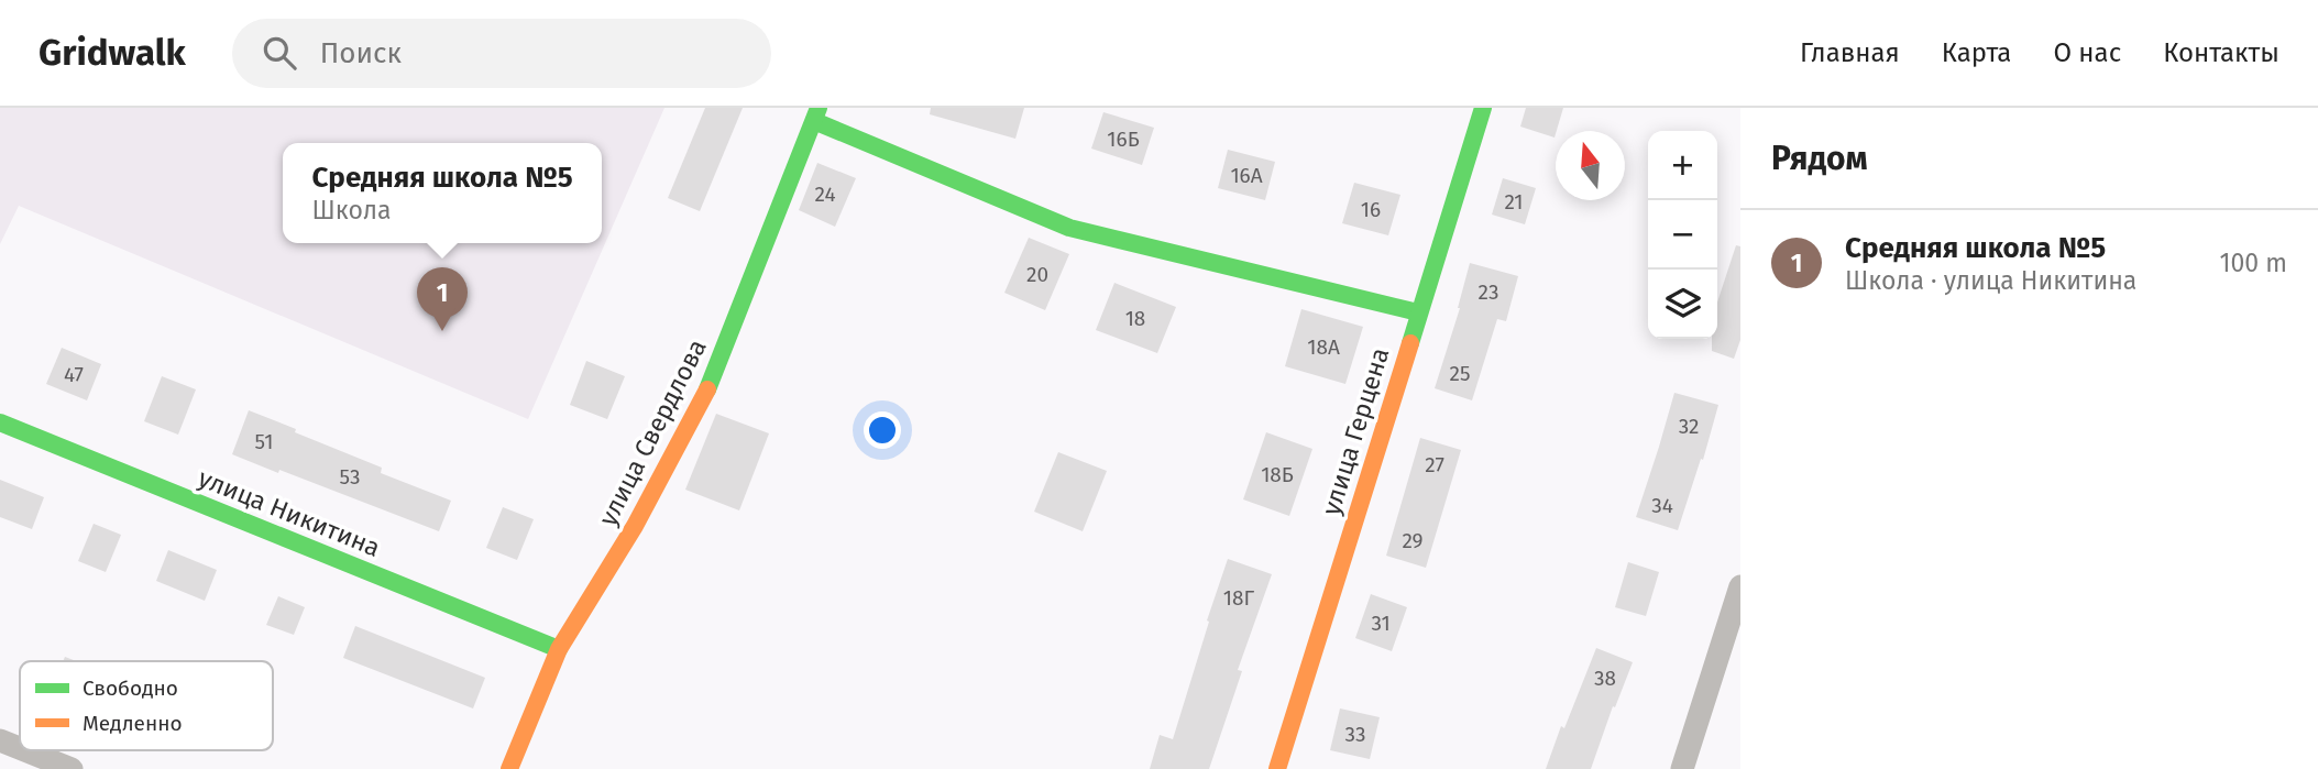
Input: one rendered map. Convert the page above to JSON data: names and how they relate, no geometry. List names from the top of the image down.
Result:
{
  "streets": {
    "street": ["улица Герцена", "улица Свердлова", "улица Никитина"]
  },
  "crossings": [
    ["улица Свердлова", "улица Никитина"]
  ],
  "house_numbers": [
    "16Б",
    "16А",
    "24",
    "21",
    "16",
    "20",
    "23",
    "18",
    "18А",
    "25",
    "47",
    "32",
    "51",
    "27",
    "18Б",
    "53",
    "34",
    "29",
    "18Г",
    "31",
    "38",
    "33"
  ],
  "legend": ["Свободно", "Медленно"],
  "north": "top",
  "page": {
    "header": "Gridwalk",
    "search": "Поиск",
    "nav": [
      "Главная",
      "Карта",
      "О нас",
      "Контакты"
    ],
    "heading": "Рядом",
    "map_buttons": ["+", "−"],
    "popup": ["Средняя школа №5", "Школа"],
    "list": [
      {
        "mark": "1",
        "name": "Средняя школа №5",
        "note": "Школа · улица Никитина",
        "value": "100 m"
      }
    ],
    "pins": "1"
  }
}
